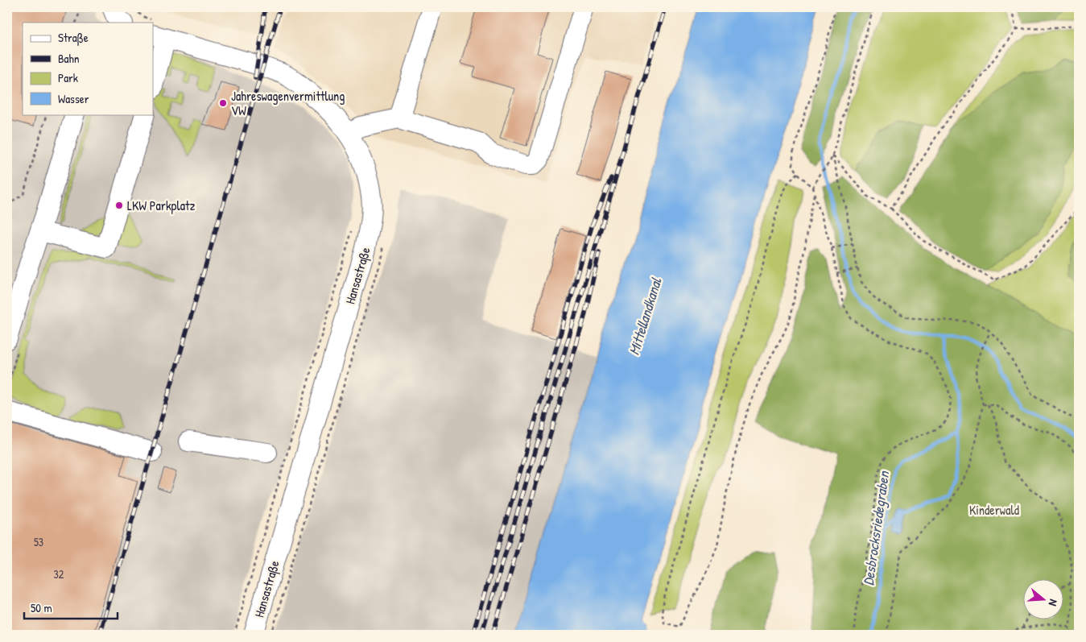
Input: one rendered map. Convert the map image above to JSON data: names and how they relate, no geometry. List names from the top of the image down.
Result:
{
  "streets": {
    "street": ["Hansastraße"]
  },
  "water": ["Mittellandkanal", "Desbrocksriedegraben"],
  "parks": ["Kinderwald"],
  "places": ["Jahreswagenvermittlung VW", "LKW Parkplatz"],
  "house_numbers": ["53", "32"],
  "legend": [
    "Straße",
    "Bahn",
    "Park",
    "Wasser"
  ],
  "scale_bar": "50 m",
  "north": "right"
}
